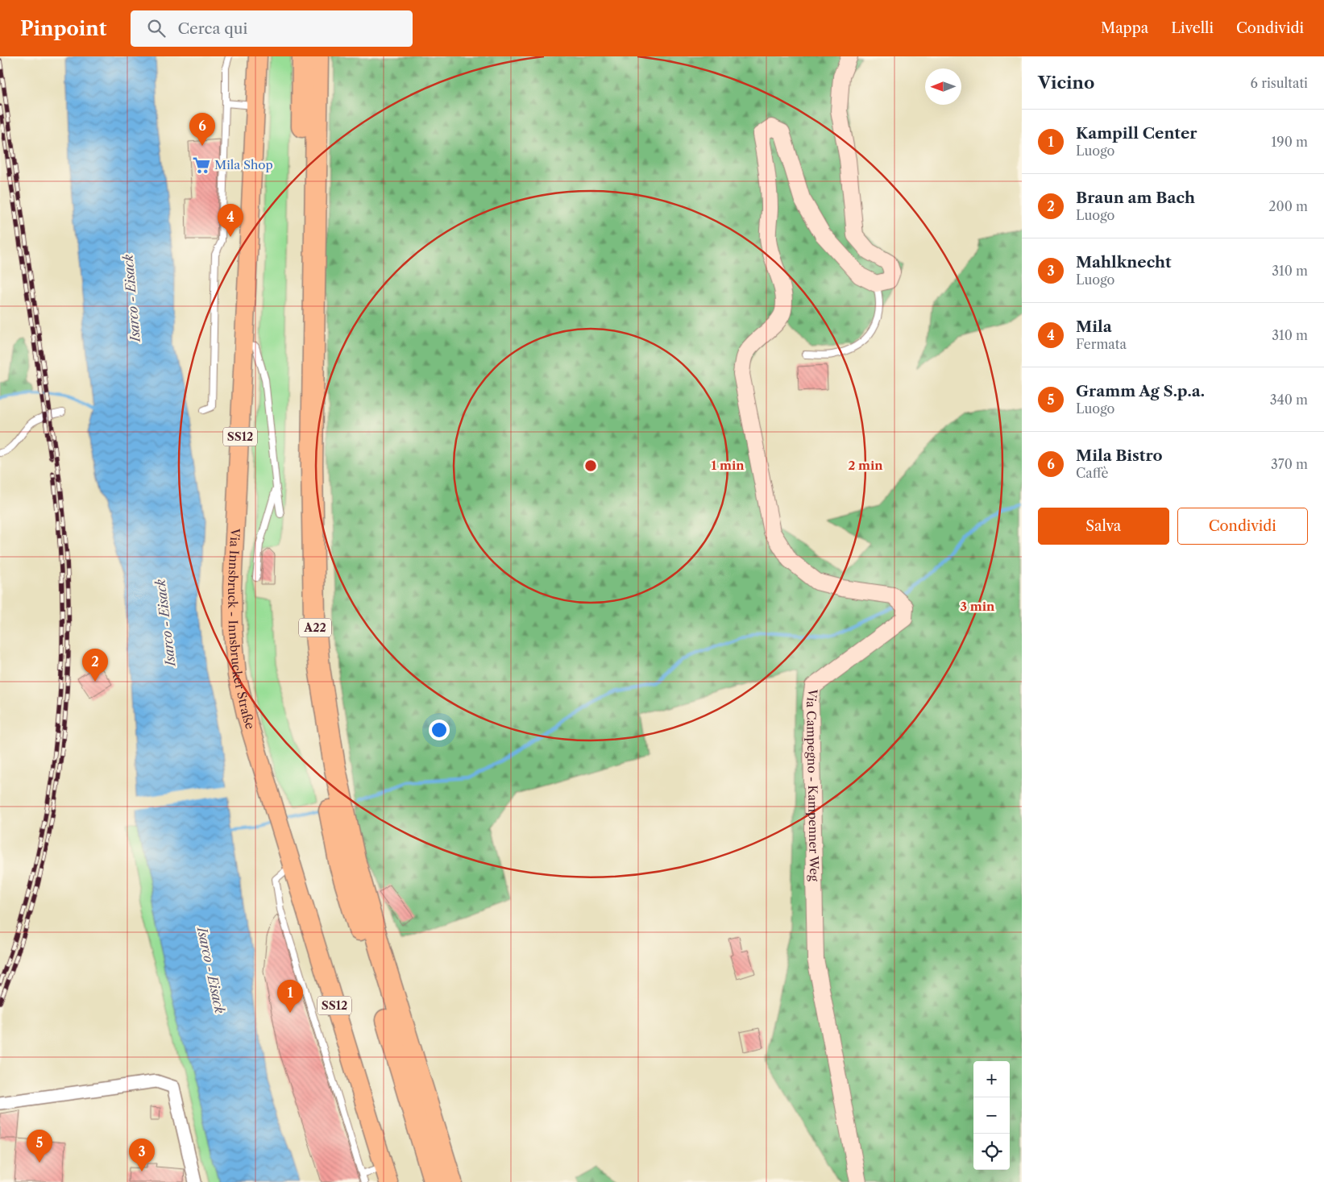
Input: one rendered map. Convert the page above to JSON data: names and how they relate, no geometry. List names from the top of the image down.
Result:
{
  "streets": {
    "highway": ["A22"],
    "main road": ["SS12", "Via Innsbruck - Innsbrucker Straße"],
    "street": ["Via Campegno - Kampenner Weg"]
  },
  "water": ["Isarco - Eisack"],
  "places": {
    "supermarket": ["Mila Shop"]
  },
  "north": "left",
  "page": {
    "header": "Pinpoint",
    "search": "Cerca qui",
    "nav": ["Mappa", "Livelli", "Condividi"],
    "heading": ["Vicino", "6 risultati"],
    "list": [
      {
        "mark": "1",
        "name": "Kampill Center",
        "note": "Luogo",
        "value": "190 m"
      },
      {
        "mark": "2",
        "name": "Braun am Bach",
        "note": "Luogo",
        "value": "200 m"
      },
      {
        "mark": "3",
        "name": "Mahlknecht",
        "note": "Luogo",
        "value": "310 m"
      },
      {
        "mark": "4",
        "name": "Mila",
        "note": "Fermata",
        "value": "310 m"
      },
      {
        "mark": "5",
        "name": "Gramm Ag S.p.a.",
        "note": "Luogo",
        "value": "340 m"
      },
      {
        "mark": "6",
        "name": "Mila Bistro",
        "note": "Caffè",
        "value": "370 m"
      }
    ],
    "pins": [
      "6",
      "4",
      "2",
      "1",
      "5",
      "3"
    ],
    "buttons": ["Salva", "Condividi"],
    "map_buttons": ["+", "−"]
  },
  "rings": ["1 min", "2 min", "3 min"]
}
